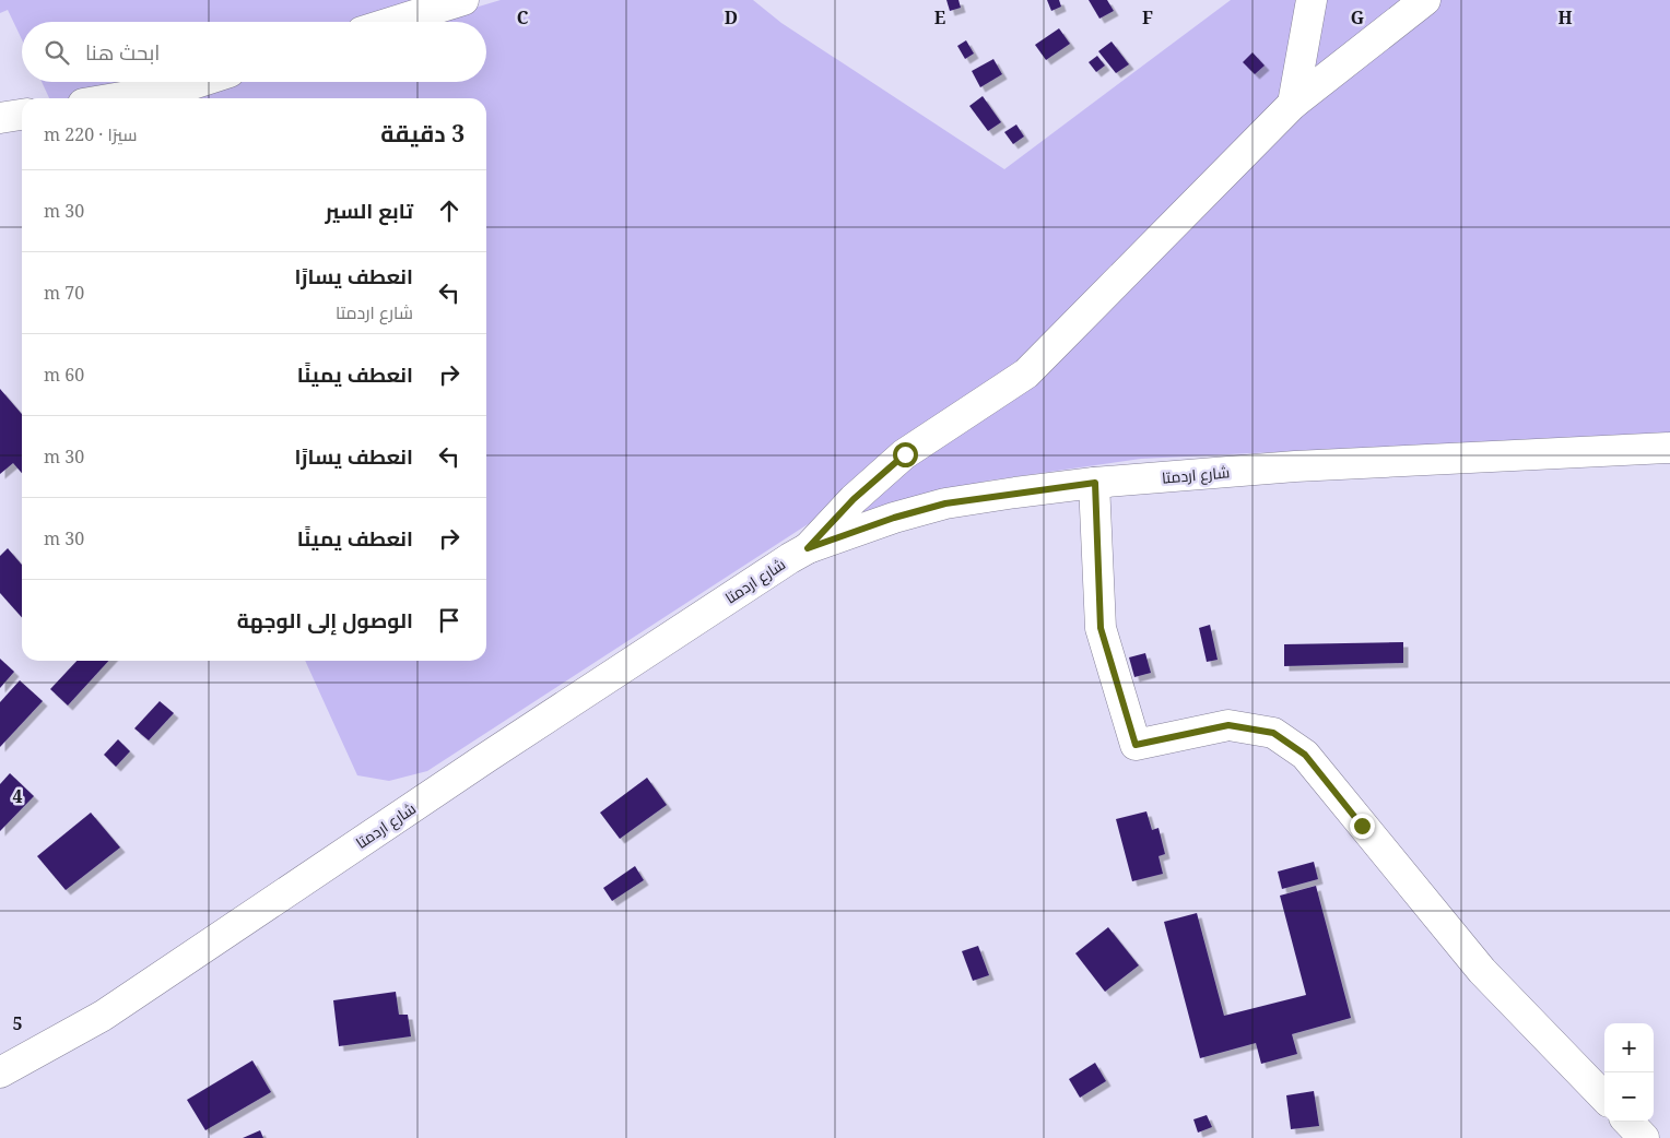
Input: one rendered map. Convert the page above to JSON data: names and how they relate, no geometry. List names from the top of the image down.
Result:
{
  "streets": {
    "main road": ["شارع اردمتا"]
  },
  "page": {
    "search": "ابحث هنا",
    "heading": ["3 دقيقة", "سيرًا · 220 m"],
    "list": [
      ["تابع السير", "30 m"],
      ["انعطف يسارًا", "شارع اردمتا", "70 m"],
      ["انعطف يمينًا", "60 m"],
      ["انعطف يسارًا", "30 m"],
      ["انعطف يمينًا", "30 m"],
      "الوصول إلى الوجهة"
    ],
    "map_buttons": ["+", "−"]
  },
  "grid": {
    "columns": [
      "C",
      "D",
      "E",
      "F",
      "G",
      "H"
    ],
    "rows": ["4", "5"]
  }
}
